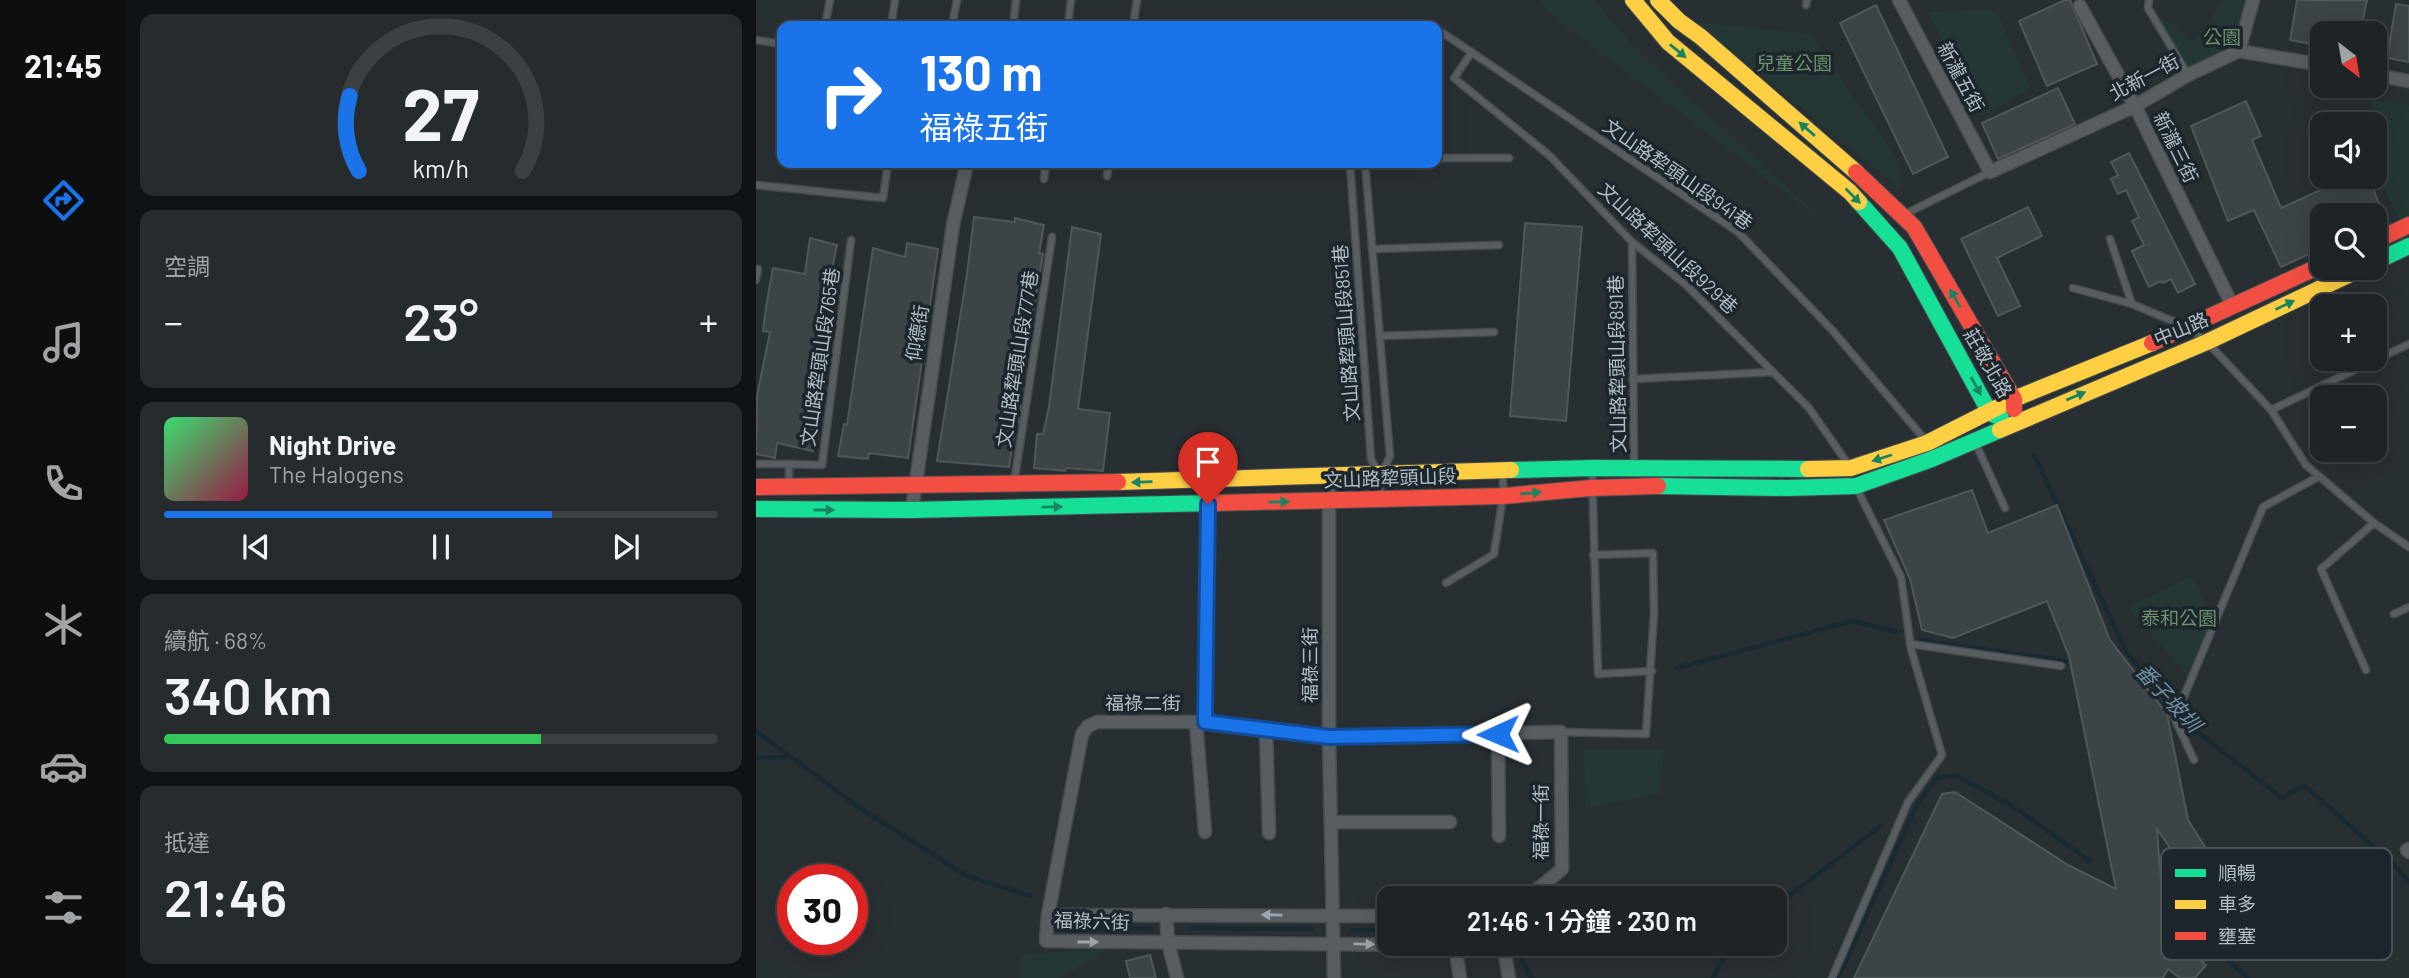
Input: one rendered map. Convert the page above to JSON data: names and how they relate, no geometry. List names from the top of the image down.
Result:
{
  "streets": {
    "main road": ["中山路", "莊敬北路", "文山路犂頭山段"],
    "street": [
      "新瀧五街",
      "北新一街",
      "新瀧三街",
      "仰德街",
      "福祿三街",
      "福祿二街",
      "福祿一街",
      "福祿六街"
    ],
    "lane": [
      "文山路犂頭山段941巷",
      "文山路犂頭山段929巷",
      "文山路犂頭山段851巷",
      "文山路犂頭山段765巷",
      "文山路犂頭山段777巷",
      "文山路犂頭山段891巷"
    ]
  },
  "crossings": [
    ["新瀧五街", "北新一街"],
    ["北新一街", "新瀧三街"],
    ["新瀧三街", "中山路"],
    ["文山路犂頭山段941巷", "文山路犂頭山段929巷"],
    ["文山路犂頭山段941巷", "文山路犂頭山段"],
    ["文山路犂頭山段929巷", "文山路犂頭山段891巷"],
    ["文山路犂頭山段929巷", "文山路犂頭山段"],
    ["中山路", "莊敬北路"],
    ["中山路", "文山路犂頭山段"],
    ["仰德街", "文山路犂頭山段"],
    ["文山路犂頭山段851巷", "文山路犂頭山段"],
    ["文山路犂頭山段765巷", "文山路犂頭山段"],
    ["文山路犂頭山段777巷", "文山路犂頭山段"],
    ["莊敬北路", "文山路犂頭山段"],
    ["文山路犂頭山段891巷", "文山路犂頭山段"],
    ["文山路犂頭山段", "福祿三街"],
    ["福祿三街", "福祿二街"],
    ["福祿三街", "福祿六街"],
    ["福祿二街", "福祿一街"],
    ["福祿二街", "福祿六街"]
  ],
  "water": ["番子坡圳"],
  "parks": ["公園", "兒童公園", "泰和公園"],
  "legend": ["順暢", "車多", "壅塞"],
  "north": "bottom right",
  "page": {
    "tabs": "21:45",
    "map_buttons": ["+", "−"],
    "turn": ["130 m", "福祿五街"],
    "tile": [
      "空調",
      ["續航 · 68%", "340 km"],
      ["抵達", "21:46"]
    ],
    "heat": ["−", "23°", "+"],
    "song": ["Night Drive", "The Halogens"],
    "limit": "30",
    "trip": "21:46 · 1 分鐘 · 230 m",
    "gauge": ["27", "km/h"]
  }
}
